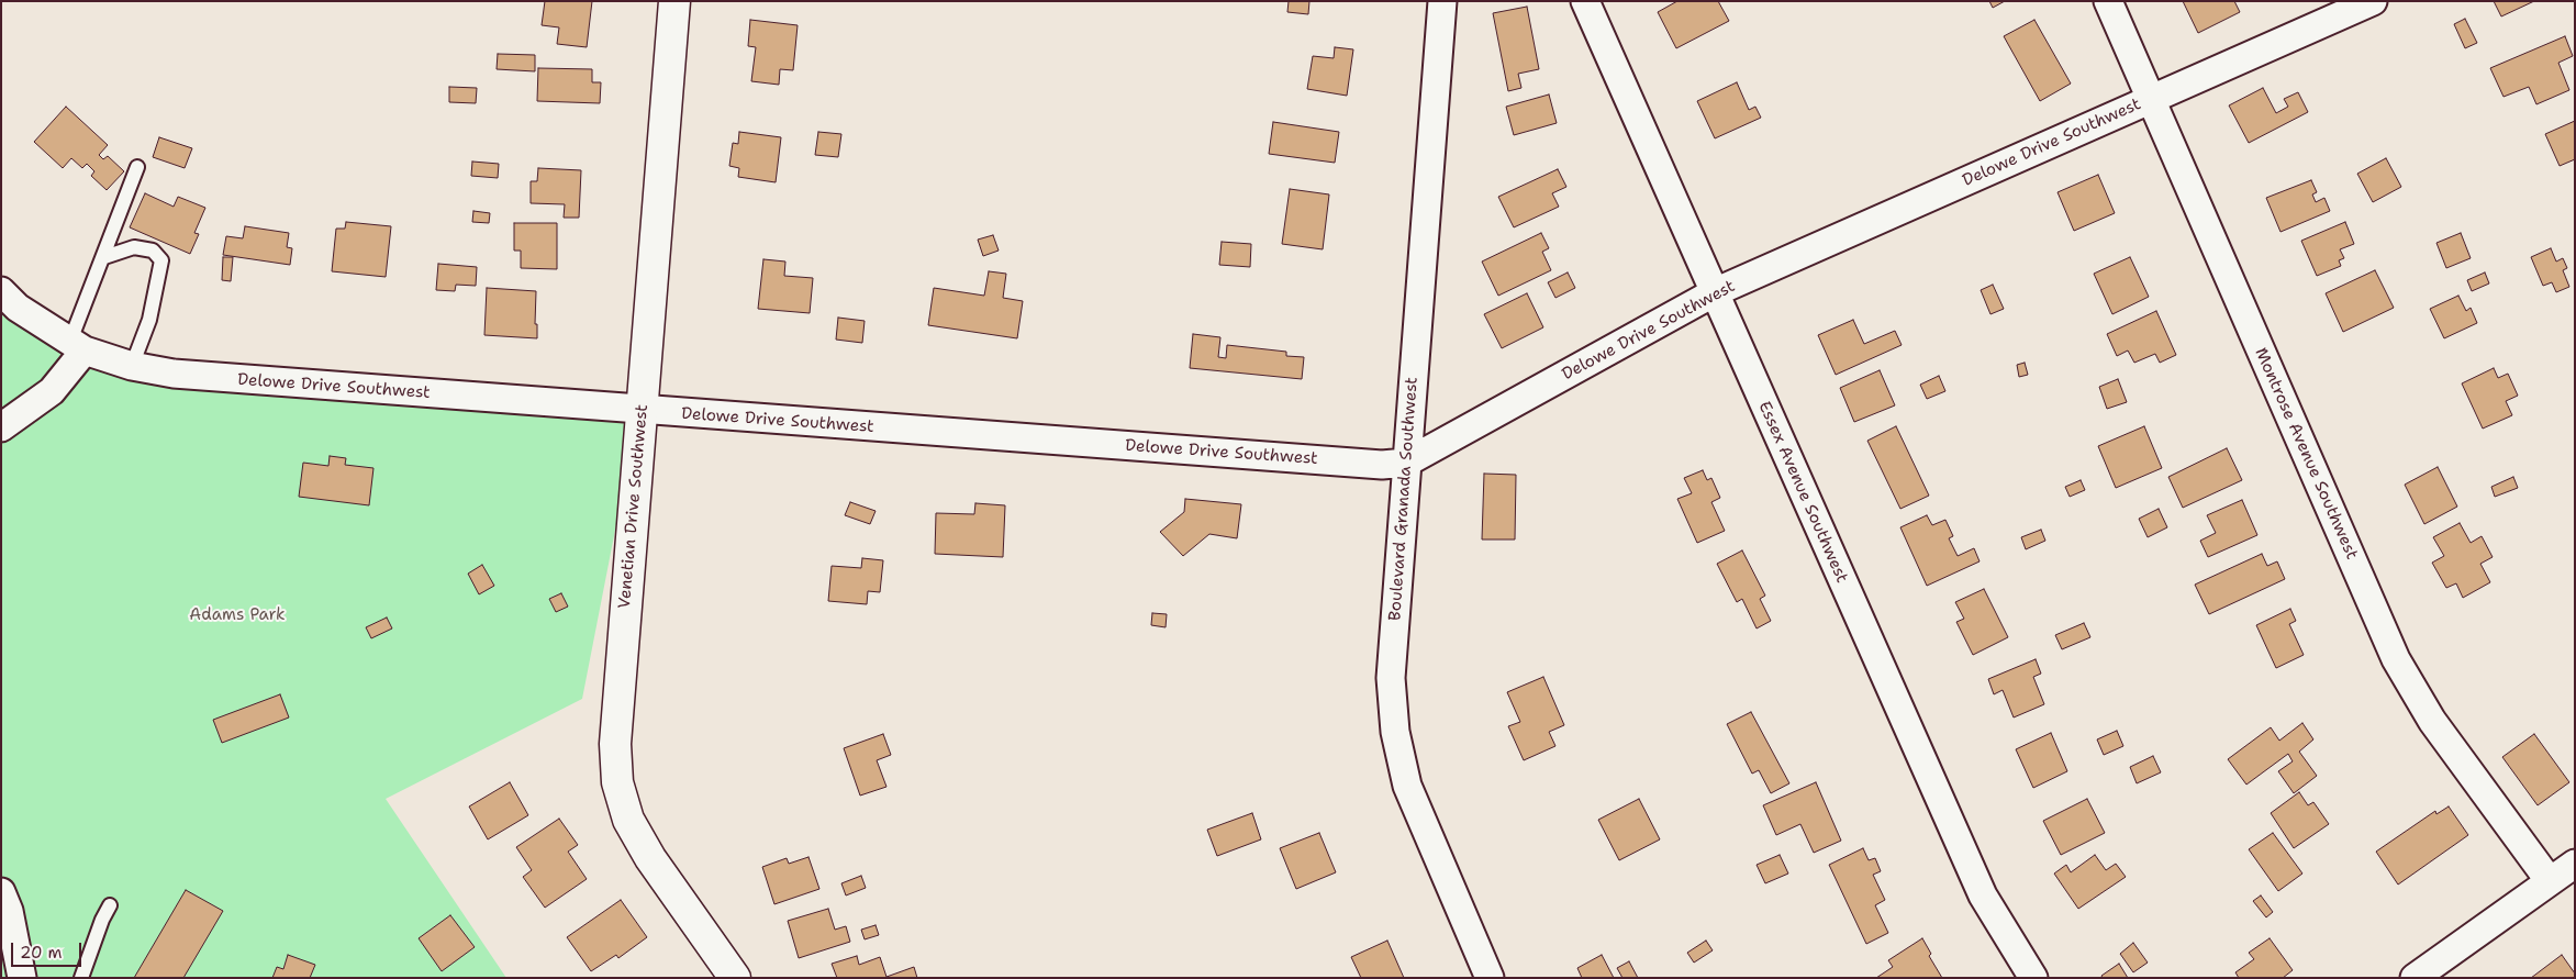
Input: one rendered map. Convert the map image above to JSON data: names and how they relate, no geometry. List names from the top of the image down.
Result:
{
  "streets": {
    "street": [
      "Delowe Drive Southwest",
      "Montrose Avenue Southwest",
      "Essex Avenue Southwest",
      "Boulevard Granada Southwest",
      "Venetian Drive Southwest"
    ]
  },
  "crossings": [
    ["Delowe Drive Southwest", "Montrose Avenue Southwest"],
    ["Delowe Drive Southwest", "Essex Avenue Southwest"],
    ["Delowe Drive Southwest", "Boulevard Granada Southwest"],
    ["Delowe Drive Southwest", "Venetian Drive Southwest"]
  ],
  "parks": ["Adams Park"],
  "scale_bar": "20 m"
}
